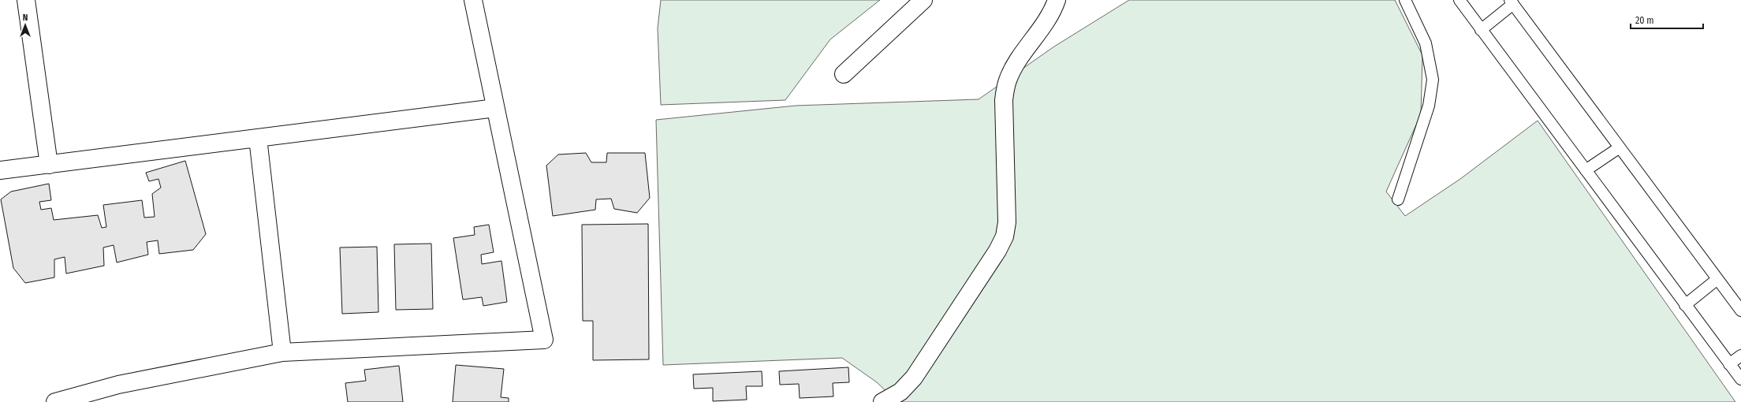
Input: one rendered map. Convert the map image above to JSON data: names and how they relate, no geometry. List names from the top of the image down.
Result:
{
  "scale_bar": "20 m",
  "north": "top"
}
